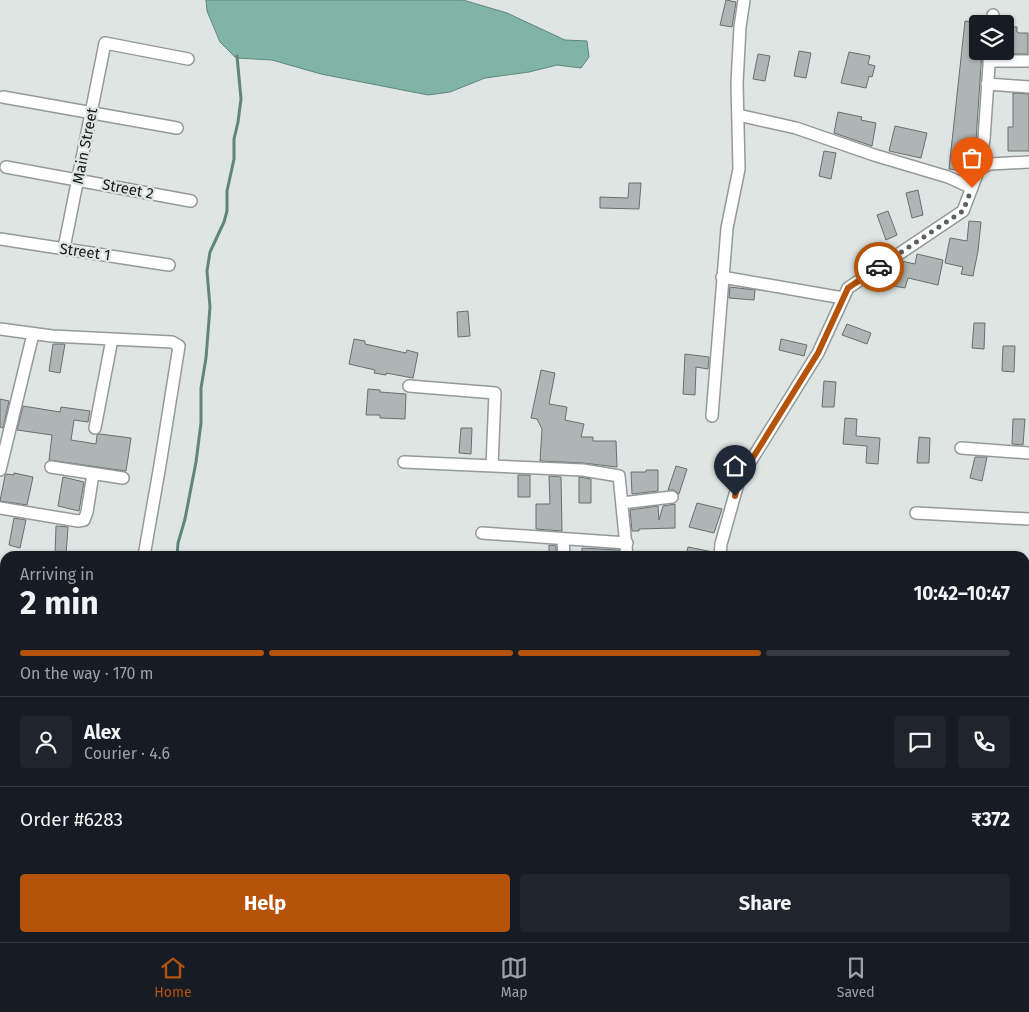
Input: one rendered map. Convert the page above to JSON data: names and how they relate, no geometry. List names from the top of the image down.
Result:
{
  "streets": {
    "street": ["Main Street", "Street 2", "Street 1"]
  },
  "crossings": [
    ["Main Street", "Street 2"],
    ["Main Street", "Street 1"]
  ],
  "page": {
    "heading": ["2 min", "Arriving in", "10:42–10:47"],
    "panel": [
      "Alex",
      "Courier · 4.6",
      "Order #6283",
      "₹372"
    ],
    "bar": "On the way · 170 m",
    "buttons": ["Help", "Share"],
    "tabs": ["Home", "Map", "Saved"]
  }
}
